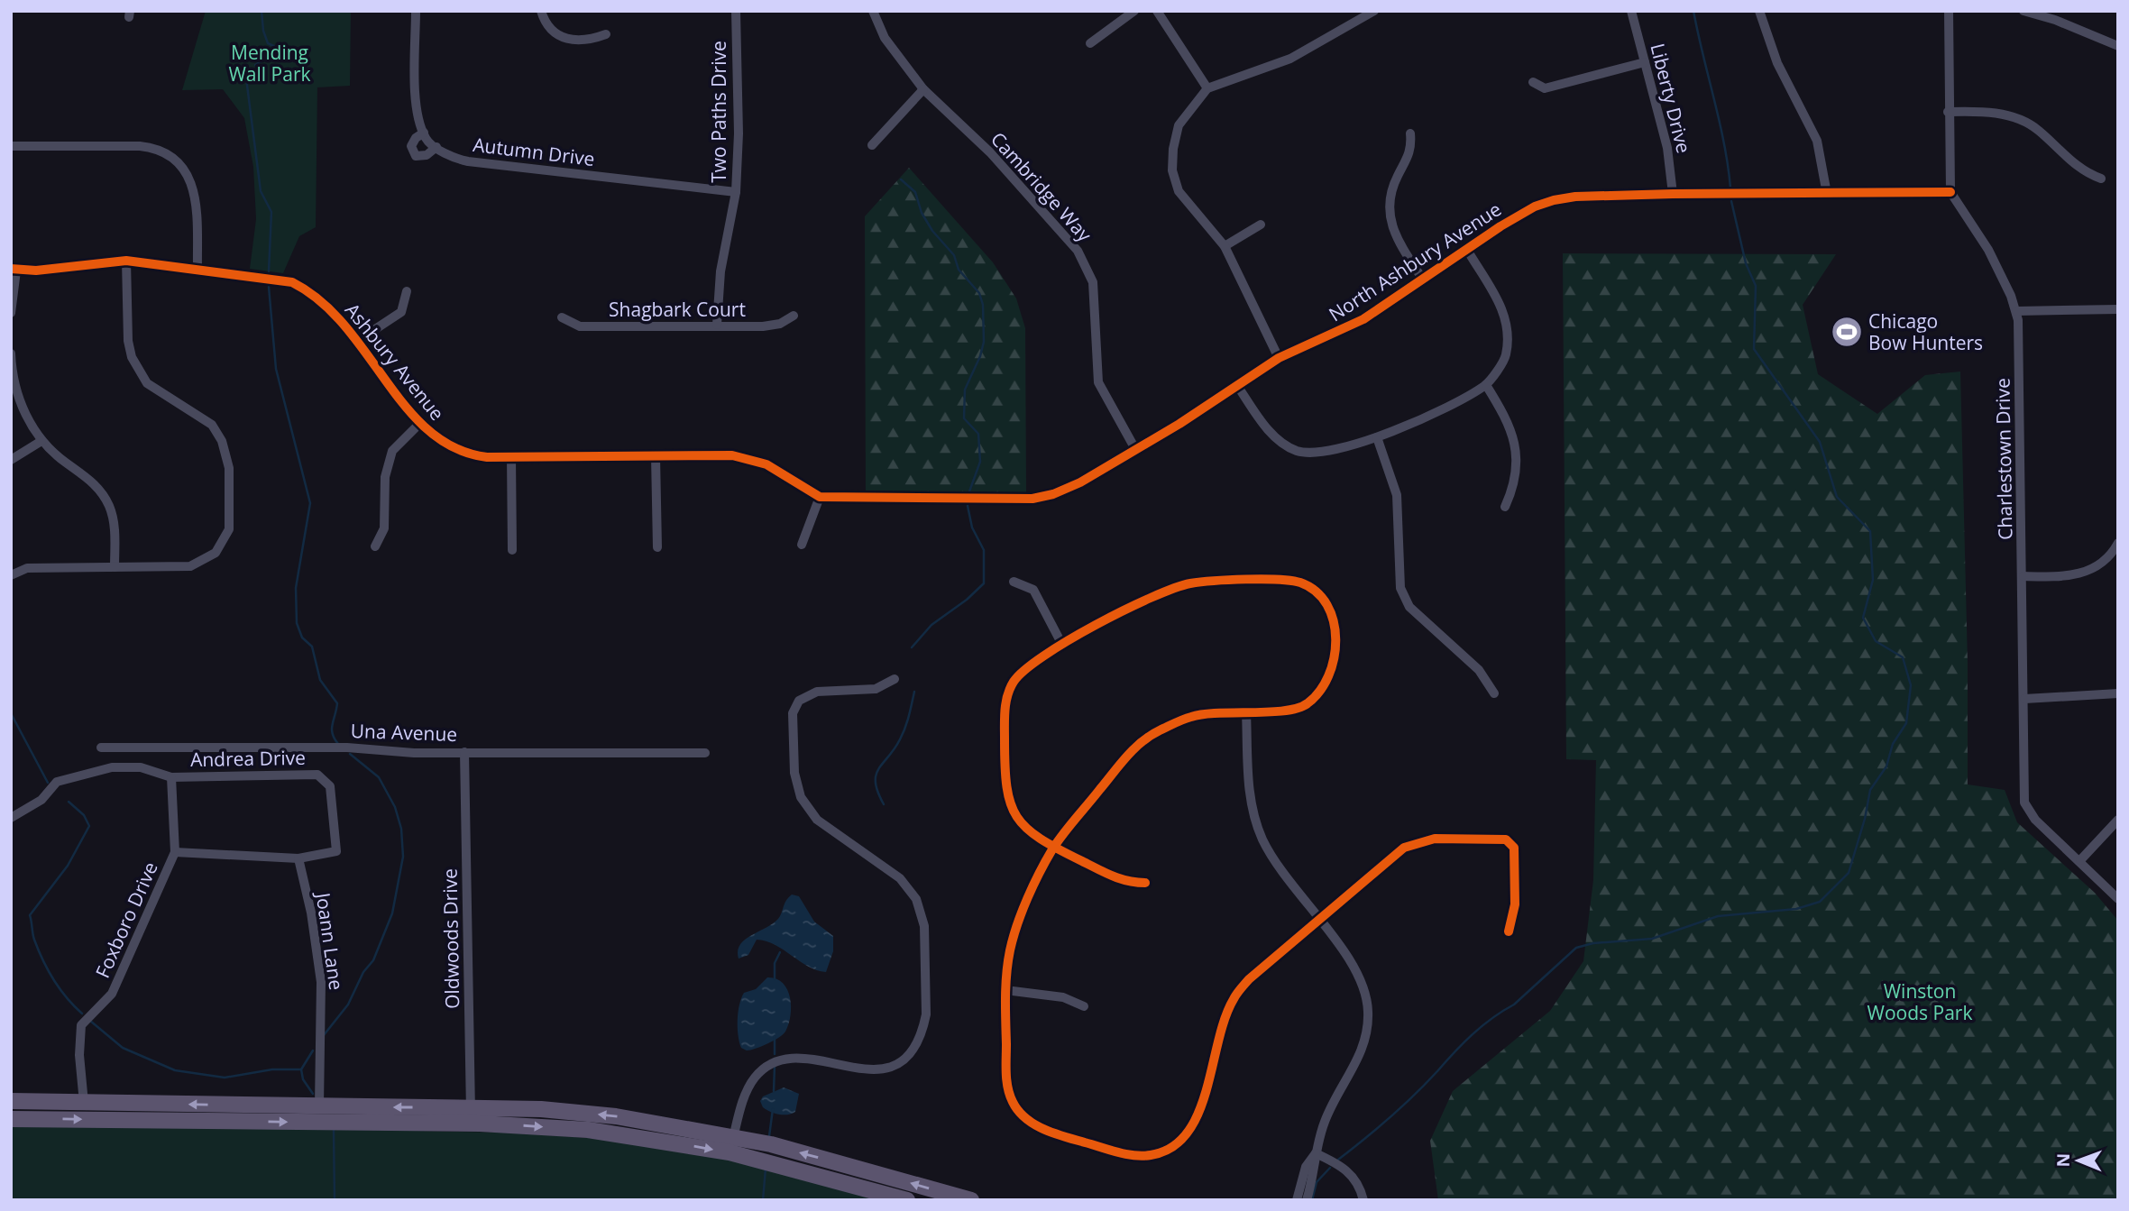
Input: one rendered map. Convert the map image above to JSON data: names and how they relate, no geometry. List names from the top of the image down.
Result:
{
  "streets": {
    "street": [
      "Liberty Drive",
      "Two Paths Drive",
      "Autumn Drive",
      "Cambridge Way",
      "North Ashbury Avenue",
      "Shagbark Court",
      "Ashbury Avenue",
      "Charlestown Drive",
      "Una Avenue",
      "Andrea Drive",
      "Foxboro Drive",
      "Oldwoods Drive",
      "Joann Lane"
    ]
  },
  "crossings": [
    ["Liberty Drive", "North Ashbury Avenue"],
    ["Two Paths Drive", "Autumn Drive"],
    ["Two Paths Drive", "Shagbark Court"],
    ["Cambridge Way", "North Ashbury Avenue"],
    ["North Ashbury Avenue", "Ashbury Avenue"],
    ["North Ashbury Avenue", "Charlestown Drive"],
    ["Una Avenue", "Oldwoods Drive"],
    ["Andrea Drive", "Joann Lane"]
  ],
  "parks": ["Mending Wall Park", "Winston Woods Park"],
  "places": {
    "sports": ["Chicago Bow Hunters"]
  },
  "north": "left"
}
